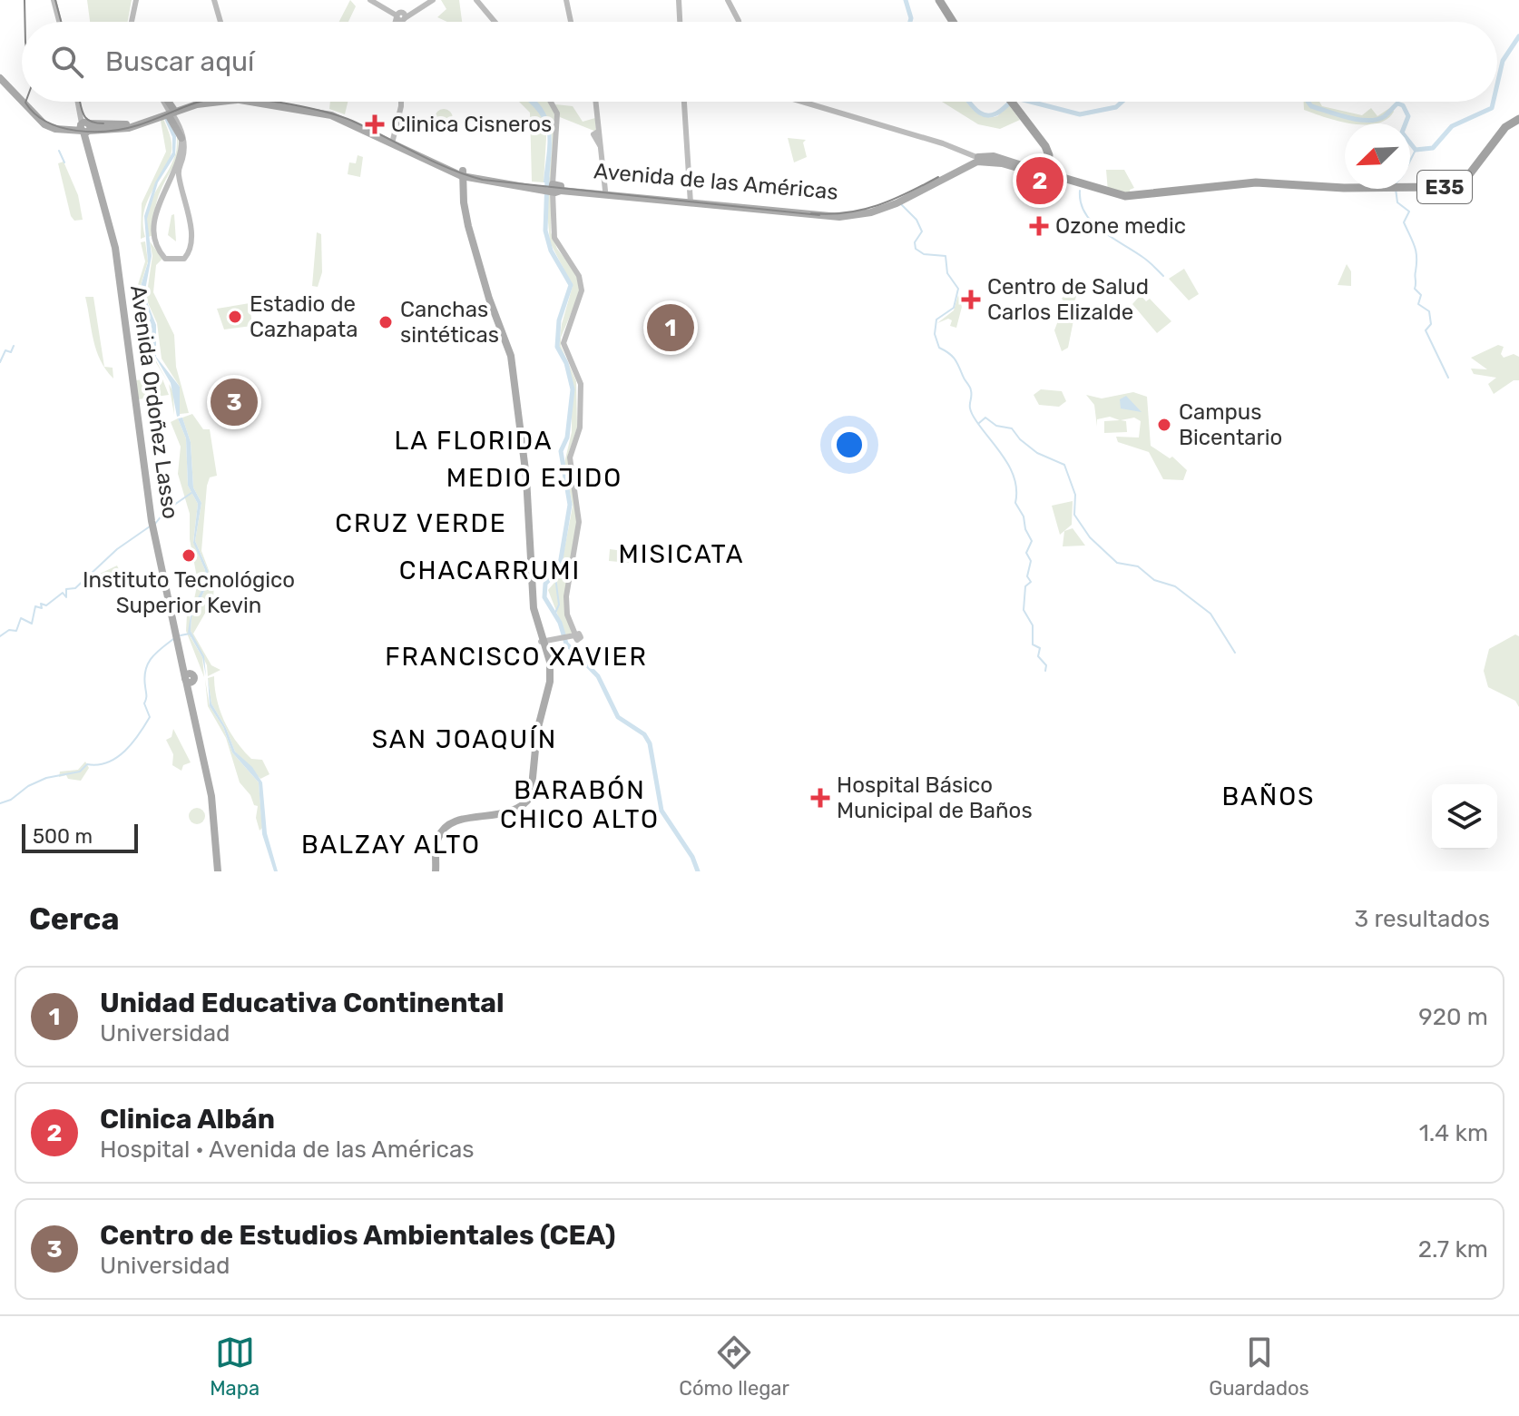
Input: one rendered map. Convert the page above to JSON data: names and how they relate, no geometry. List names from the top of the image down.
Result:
{
  "streets": {
    "highway": ["E35"],
    "main road": ["Avenida de las Américas", "Avenida Ordoñez Lasso"]
  },
  "crossings": [
    ["Avenida de las Américas", "Avenida Ordoñez Lasso"]
  ],
  "districts": [
    "LA FLORIDA",
    "MEDIO EJIDO",
    "CRUZ VERDE",
    "MISICATA",
    "CHACARRUMI",
    "FRANCISCO XAVIER",
    "SAN JOAQUÍN",
    "BARABÓN CHICO ALTO",
    "BAÑOS",
    "BALZAY ALTO"
  ],
  "places": {
    "health": [
      "Clinica Cisneros",
      "Ozone medic",
      "Centro de Salud Carlos Elizalde",
      "Hospital Básico Municipal de Baños"
    ],
    "other": [
      "Estadio de Cazhapata",
      "Canchas sintéticas",
      "Campus Bicentario",
      "Instituto Tecnológico Superior Kevin"
    ]
  },
  "scale_bar": "500 m",
  "north": "bottom left",
  "page": {
    "search": "Buscar aquí",
    "pins": ["2", "1", "3"],
    "scale": "500 m",
    "heading": ["Cerca", "3 resultados"],
    "list": [
      {
        "mark": "1",
        "name": "Unidad Educativa Continental",
        "note": "Universidad",
        "value": "920 m"
      },
      {
        "mark": "2",
        "name": "Clinica Albán",
        "note": "Hospital · Avenida de las Américas",
        "value": "1.4 km"
      },
      {
        "mark": "3",
        "name": "Centro de Estudios Ambientales (CEA)",
        "note": "Universidad",
        "value": "2.7 km"
      }
    ],
    "nav": ["Mapa", "Cómo llegar", "Guardados"]
  }
}
